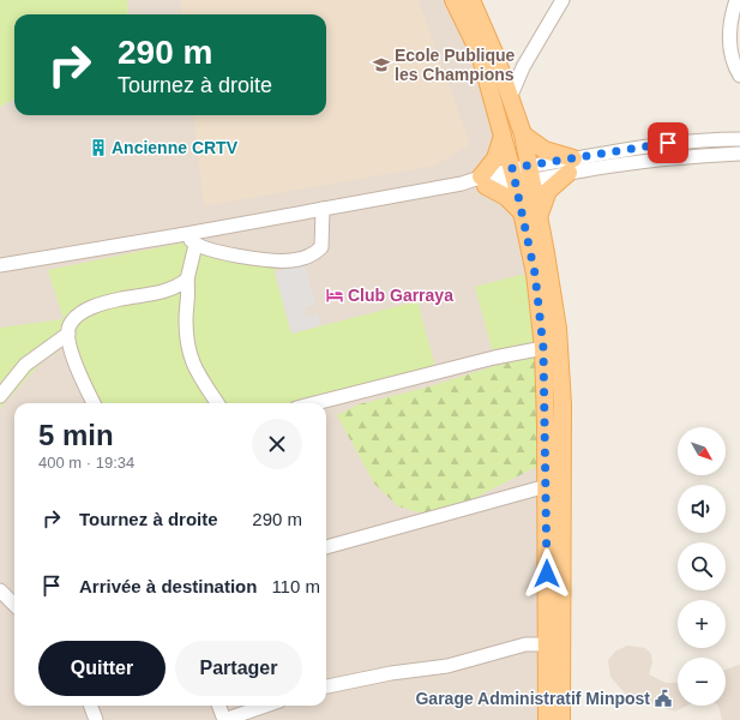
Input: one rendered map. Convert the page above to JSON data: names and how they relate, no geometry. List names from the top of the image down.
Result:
{
  "places": {
    "school or university": ["Ecole Publique les Champions"],
    "building": ["Ancienne CRTV"],
    "hotel": ["Club Garraya"],
    "public building": ["Garage Administratif Minpost"]
  },
  "north": "bottom right",
  "page": {
    "turn": ["290 m", "Tournez à droite"],
    "heading": ["5 min", "400 m · 19:34"],
    "map_buttons": ["+", "−"],
    "list": [
      {
        "name": "Tournez à droite",
        "value": "290 m"
      },
      {
        "name": "Arrivée à destination",
        "value": "110 m"
      }
    ],
    "buttons": ["Quitter", "Partager"]
  }
}
